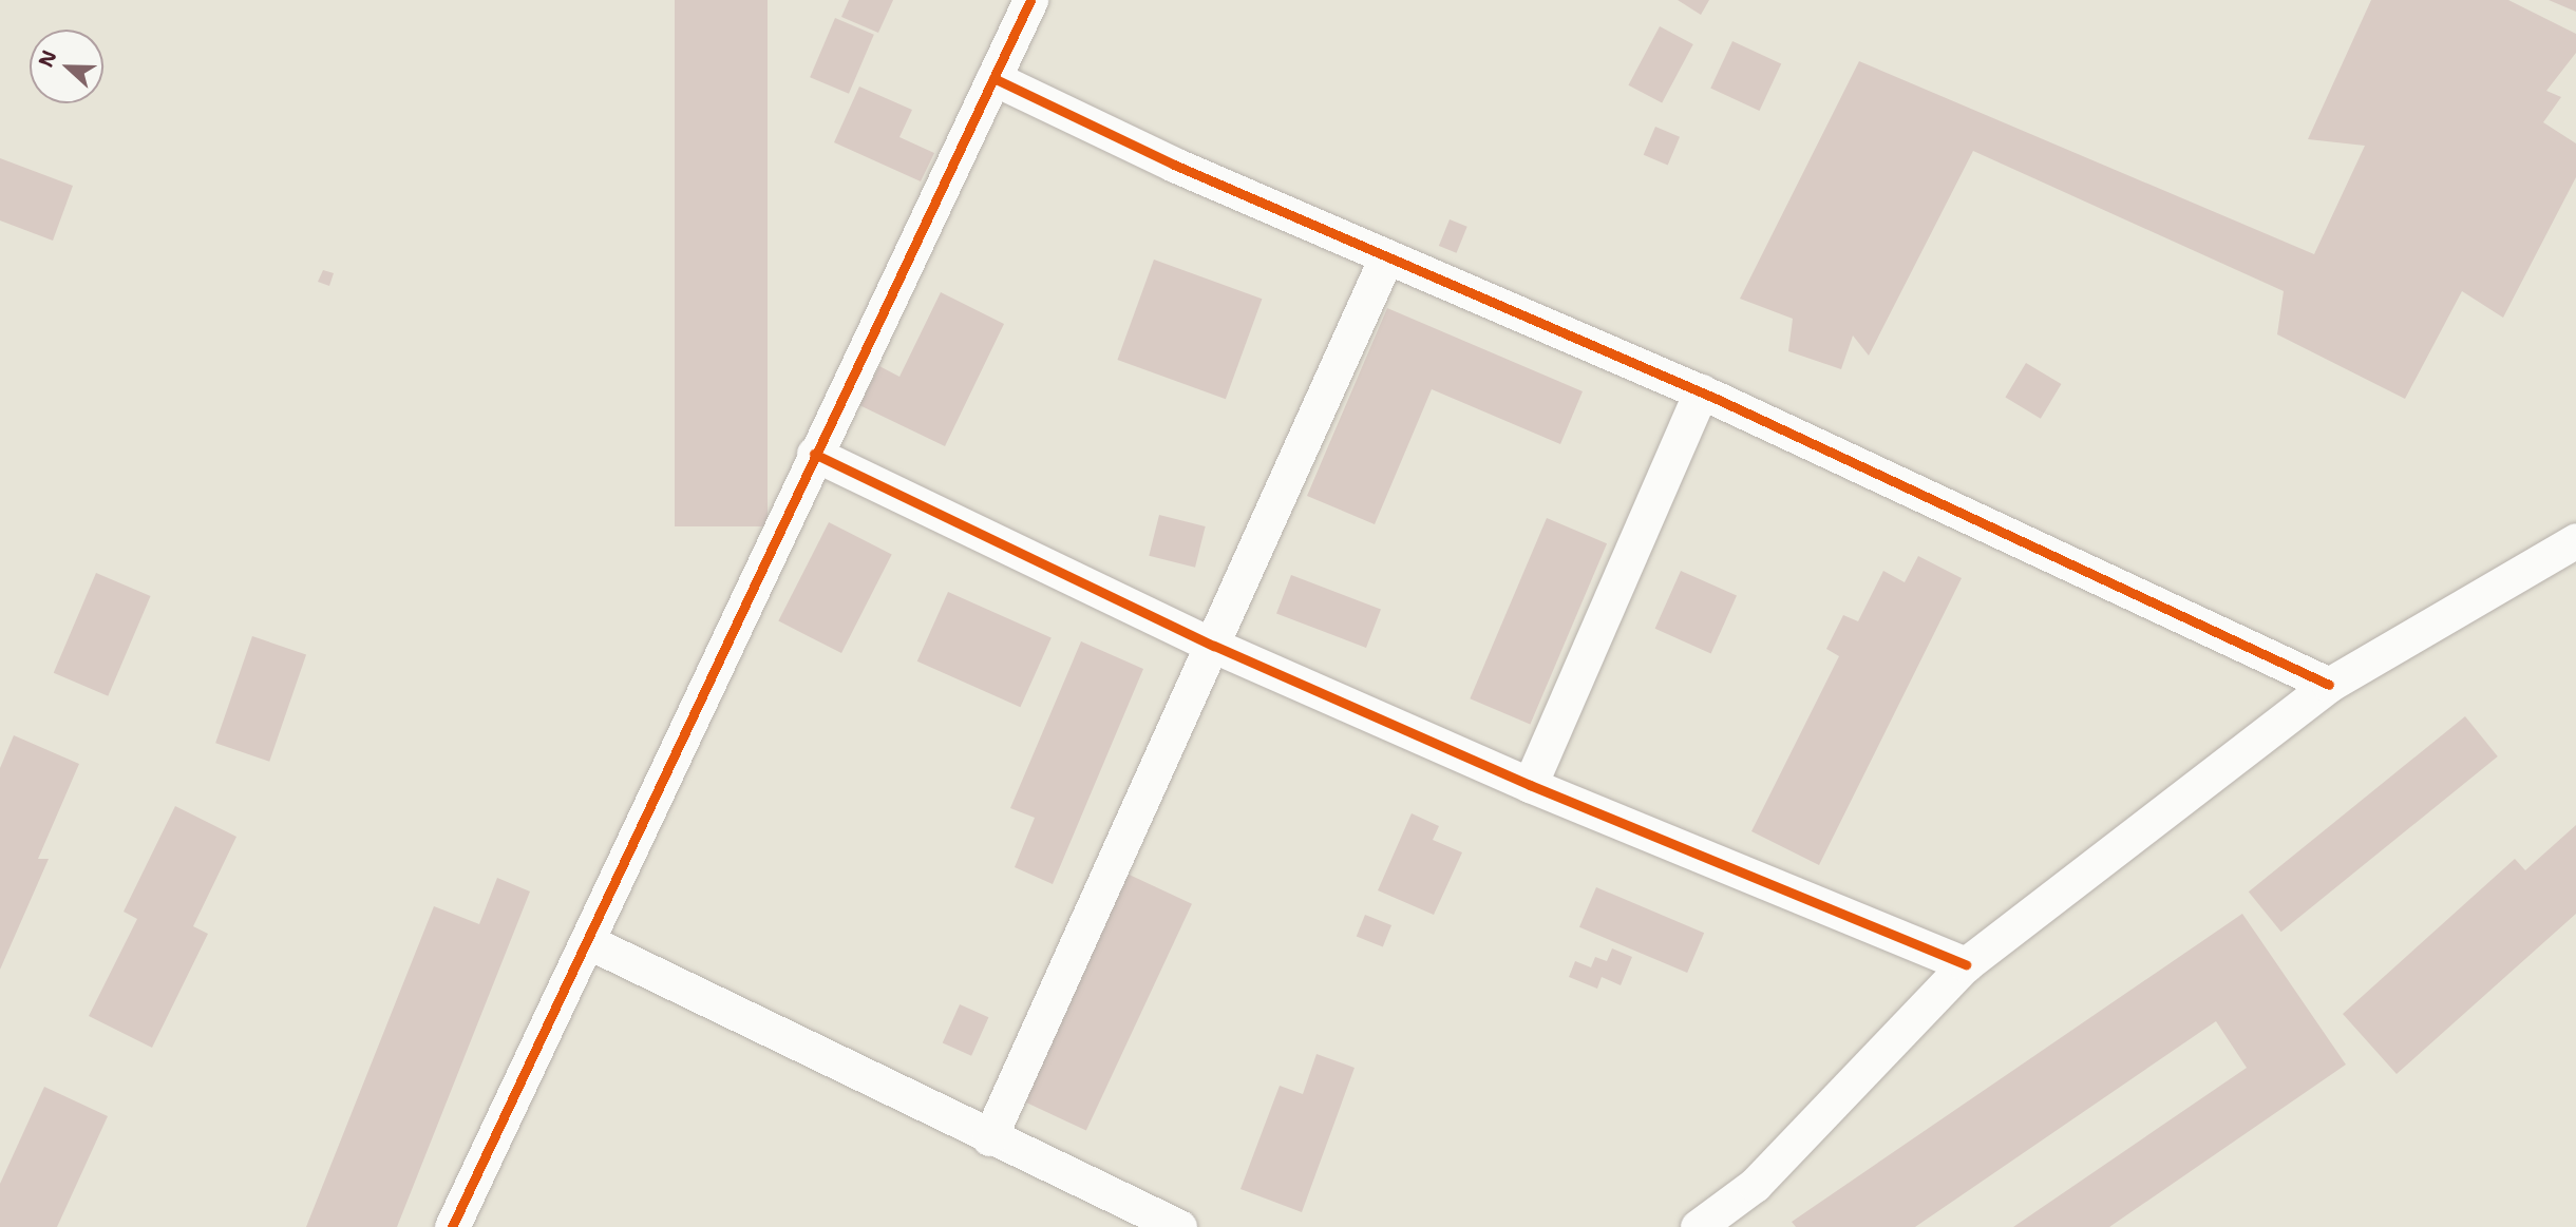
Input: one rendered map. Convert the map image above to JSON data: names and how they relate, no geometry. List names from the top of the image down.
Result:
{
  "north": "left"
}
